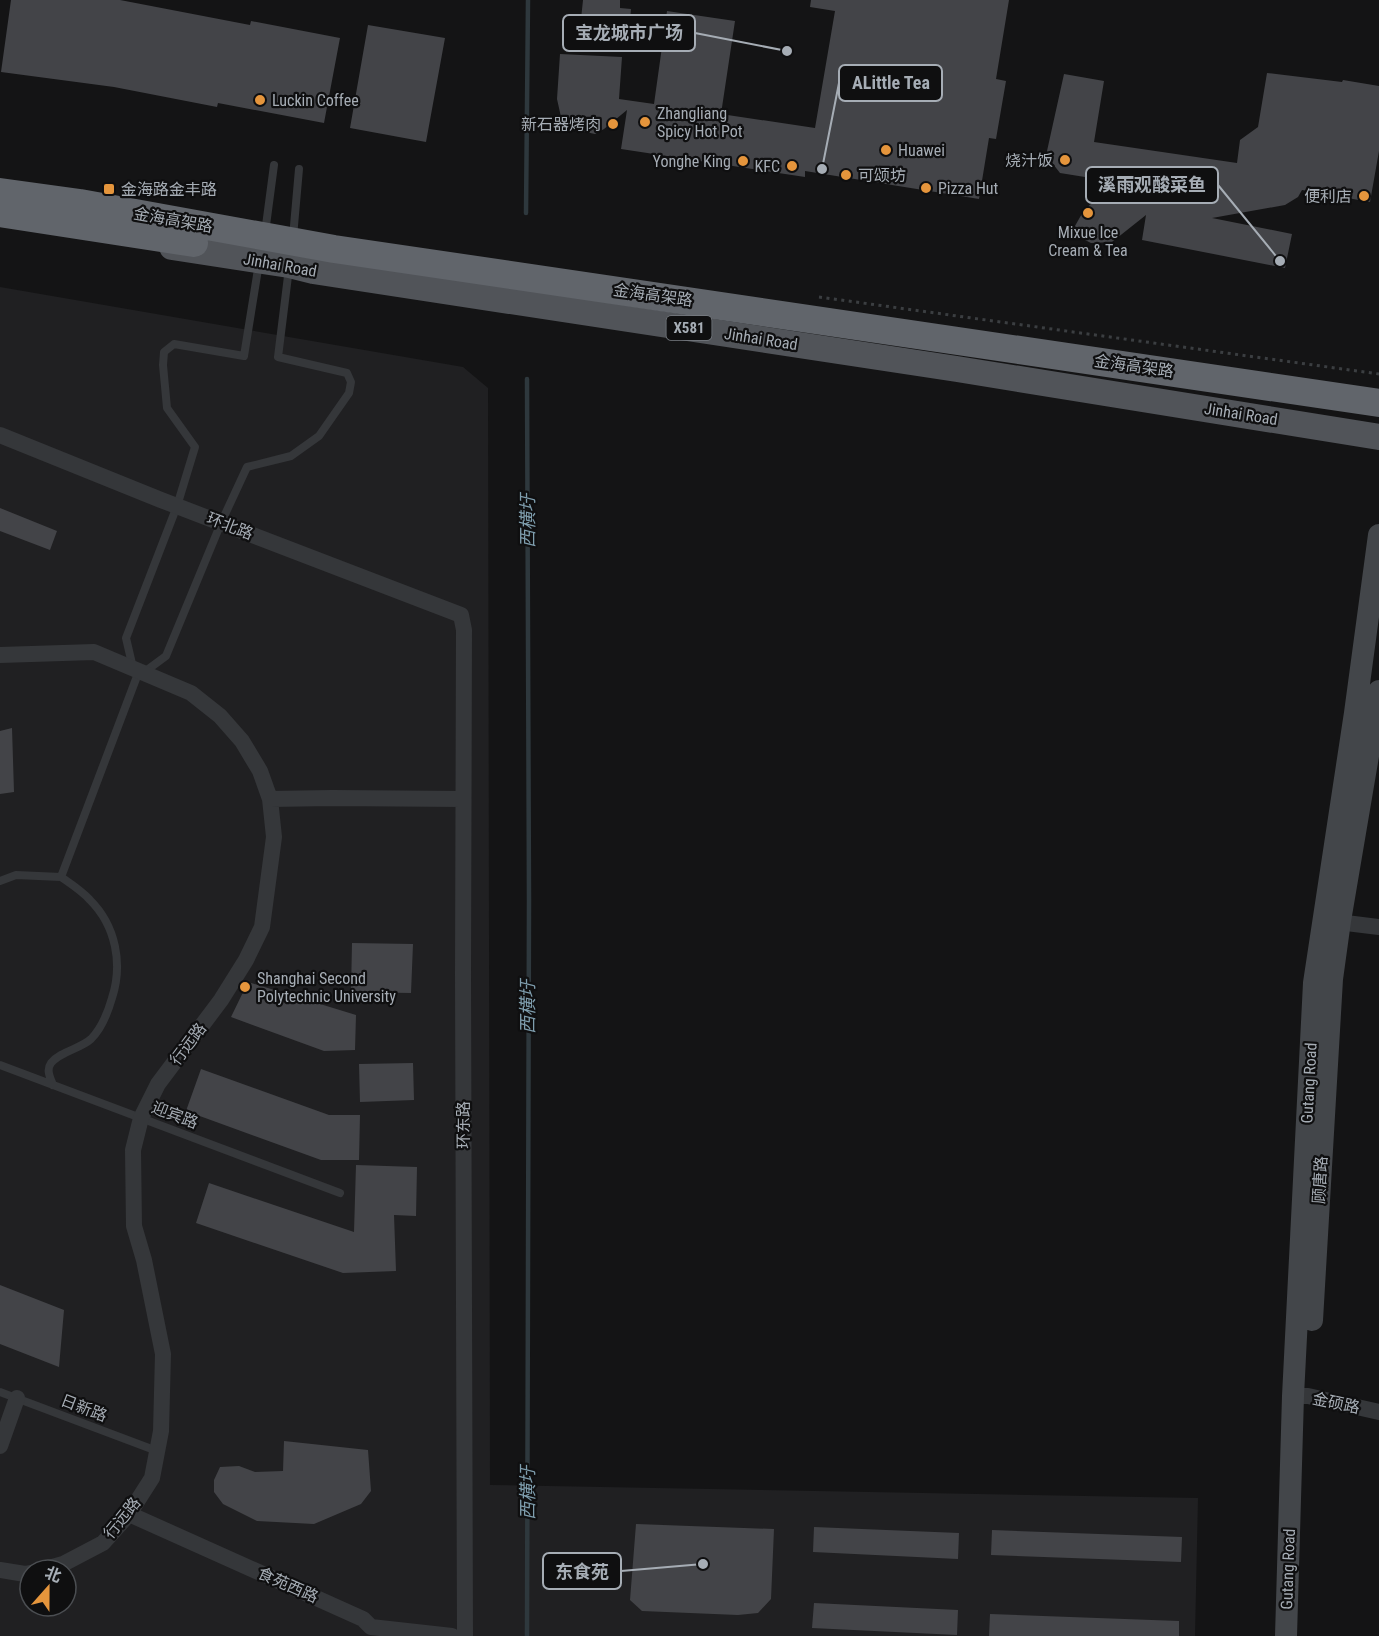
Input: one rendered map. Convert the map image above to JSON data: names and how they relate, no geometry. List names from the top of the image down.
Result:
{
  "streets": {
    "highway": ["金海高架路"],
    "main road": ["Jinhai Road", "X581", "Gutang Road"],
    "street": [
      "环北路",
      "行远路",
      "环东路",
      "金硕路",
      "食苑西路"
    ],
    "lane": ["迎宾路", "日新路"]
  },
  "crossings": [
    ["环北路", "环东路"],
    ["行远路", "迎宾路"],
    ["行远路", "日新路"],
    ["行远路", "食苑西路"],
    ["Gutang Road", "金硕路"]
  ],
  "water": ["西横圩"],
  "places": {
    "other": [
      "宝龙城市广场",
      "Luckin Coffee",
      "Zhangliang Spicy Hot Pot",
      "新石器烤肉",
      "Huawei",
      "烧汁饭",
      "Yonghe King",
      "KFC",
      "ALittle Tea",
      "可颂坊",
      "Pizza Hut",
      "便利店",
      "Mixue Ice Cream & Tea",
      "溪雨观酸菜鱼",
      "Shanghai Second Polytechnic University",
      "东食苑"
    ],
    "transit": ["金海路金丰路"]
  },
  "north": "top"
}
